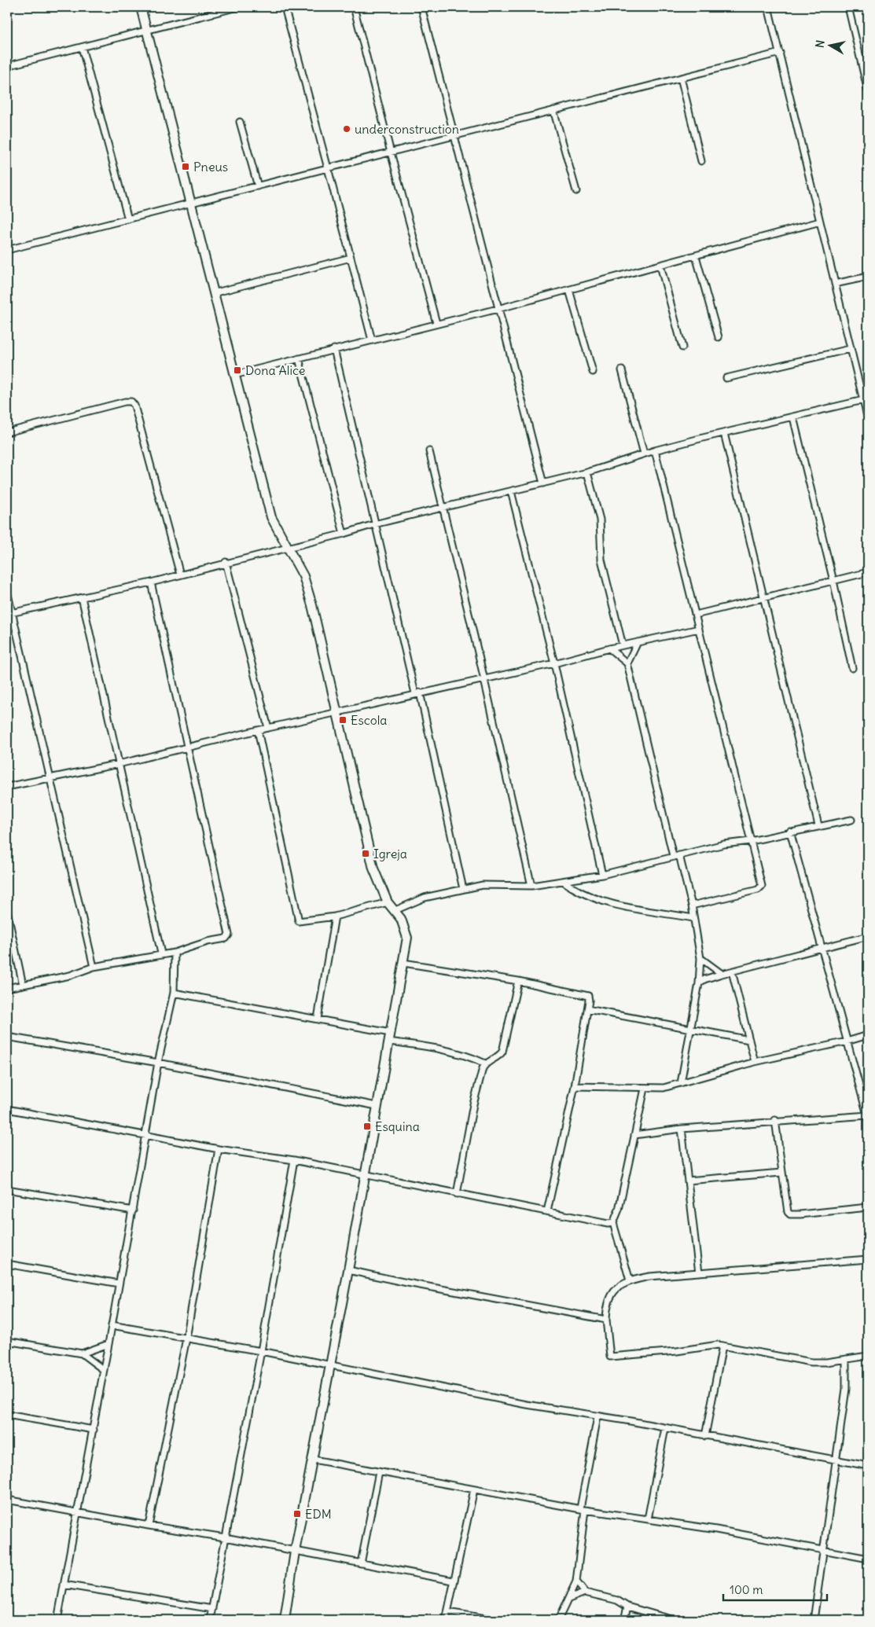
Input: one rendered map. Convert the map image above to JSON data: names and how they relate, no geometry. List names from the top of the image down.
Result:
{
  "places": {
    "other": ["underconstruction"],
    "transit": [
      "Pneus",
      "Dona Alice",
      "Escola",
      "Igreja",
      "Esquina",
      "EDM"
    ]
  },
  "scale_bar": "100 m",
  "north": "left"
}
